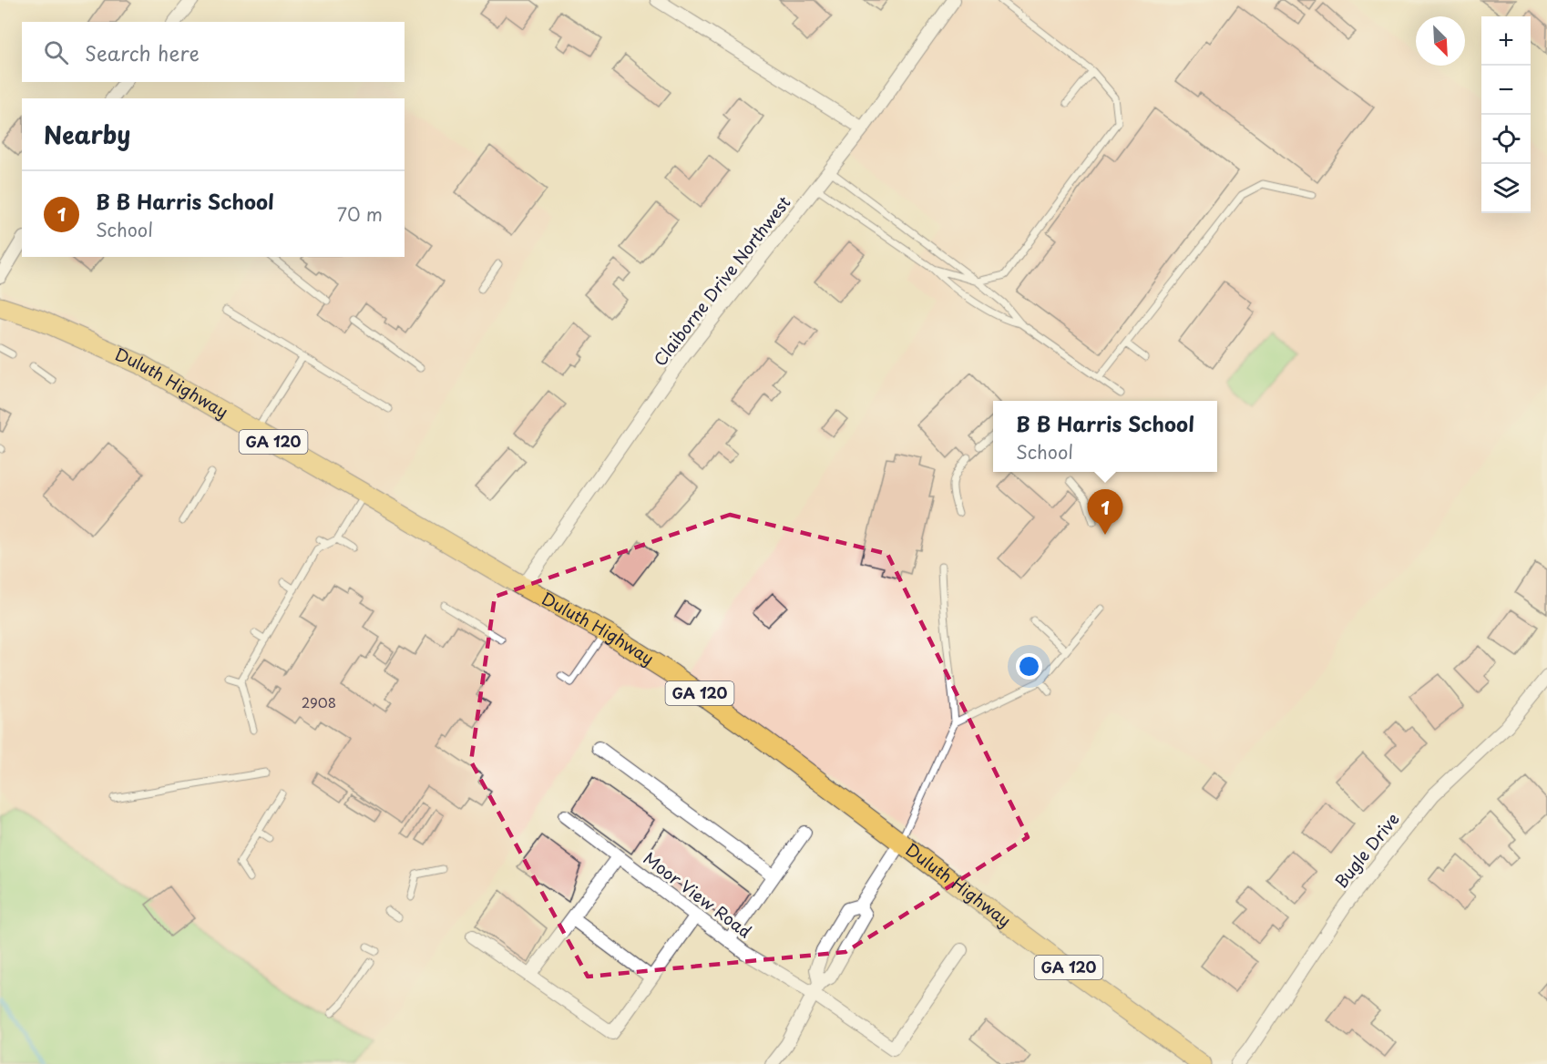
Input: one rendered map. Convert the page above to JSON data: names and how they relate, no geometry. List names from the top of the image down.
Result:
{
  "streets": {
    "main road": ["Duluth Highway", "GA 120"],
    "street": ["Claiborne Drive Northwest", "Bugle Drive", "Moor View Road"]
  },
  "crossings": [
    ["Claiborne Drive Northwest", "Duluth Highway"]
  ],
  "house_numbers": ["2908"],
  "north": "bottom right",
  "page": {
    "map_buttons": ["+", "−"],
    "search": "Search here",
    "heading": "Nearby",
    "list": [
      {
        "mark": "1",
        "name": "B B Harris School",
        "note": "School",
        "value": "70 m"
      }
    ],
    "popup": ["B B Harris School", "School"],
    "pins": "1"
  }
}
